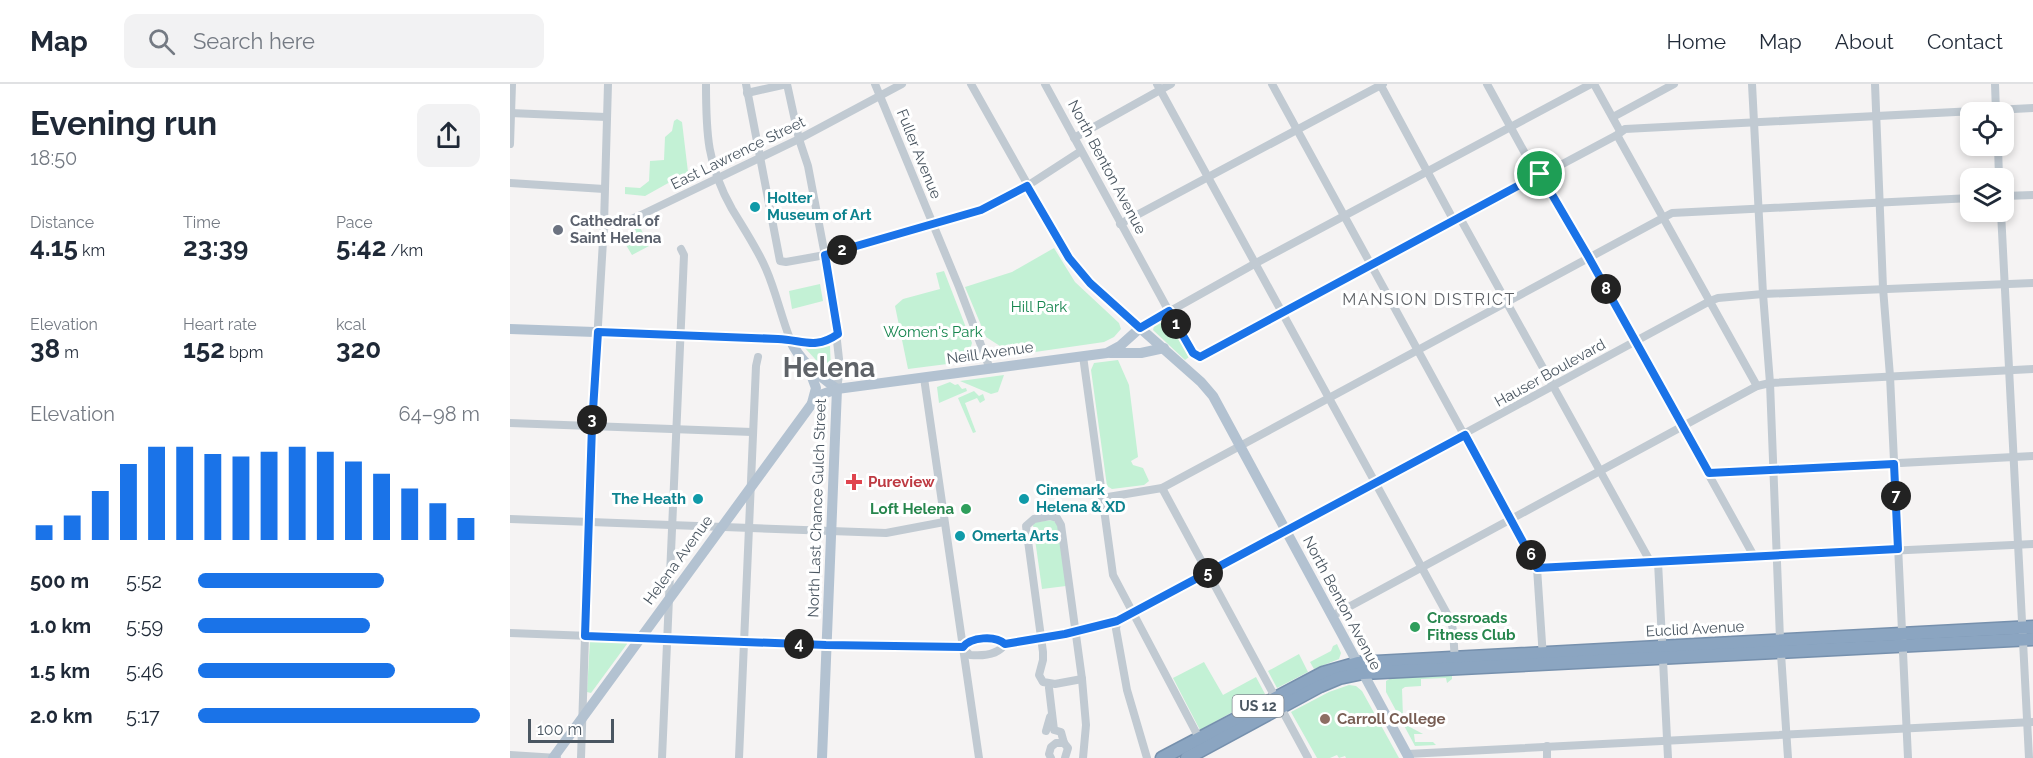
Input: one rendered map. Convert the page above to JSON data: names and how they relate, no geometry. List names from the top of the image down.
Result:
{
  "streets": {
    "highway": ["Euclid Avenue", "US 12"],
    "main road": [
      "North Benton Avenue",
      "Neill Avenue",
      "North Last Chance Gulch Street",
      "Helena Avenue"
    ],
    "street": ["East Lawrence Street", "Fuller Avenue", "Hauser Boulevard"]
  },
  "crossings": [
    ["East Lawrence Street", "Fuller Avenue"],
    ["East Lawrence Street", "North Last Chance Gulch Street"],
    ["Fuller Avenue", "Neill Avenue"],
    ["North Benton Avenue", "Neill Avenue"],
    ["North Benton Avenue", "Hauser Boulevard"],
    ["North Benton Avenue", "Euclid Avenue"],
    ["North Benton Avenue", "US 12"],
    ["Neill Avenue", "North Last Chance Gulch Street"],
    ["Neill Avenue", "Helena Avenue"],
    ["North Last Chance Gulch Street", "Helena Avenue"],
    ["Euclid Avenue", "US 12"]
  ],
  "districts": ["MANSION DISTRICT", "Helena"],
  "parks": ["Hill Park", "Women's Park"],
  "places": {
    "other": [
      "Holter Museum of Art",
      "Cathedral of Saint Helena",
      "The Heath",
      "Cinemark Helena & XD",
      "Loft Helena",
      "Omerta Arts",
      "Crossroads Fitness Club",
      "Carroll College"
    ],
    "health": ["Pureview"]
  },
  "scale_bar": "100 m",
  "page": {
    "header": "Map",
    "search": "Search here",
    "nav": [
      "Home",
      "Map",
      "About",
      "Contact"
    ],
    "heading": ["Evening run", "18:50"],
    "stats": [
      ["Distance", "4.15 km"],
      ["Time", "23:39"],
      ["Pace", "5:42 /km"],
      ["Elevation", "38 m"],
      ["Heart rate", "152 bpm"],
      ["kcal", "320"]
    ],
    "pins": [
      "2",
      "8",
      "1",
      "3",
      "7",
      "6",
      "5",
      "4"
    ],
    "chart": ["Elevation", "64–98 m"],
    "list": [
      {
        "name": "500 m",
        "note": "5:52"
      },
      {
        "name": "1.0 km",
        "note": "5:59"
      },
      {
        "name": "1.5 km",
        "note": "5:46"
      },
      {
        "name": "2.0 km",
        "note": "5:17"
      }
    ],
    "scale": "100 m"
  }
}
